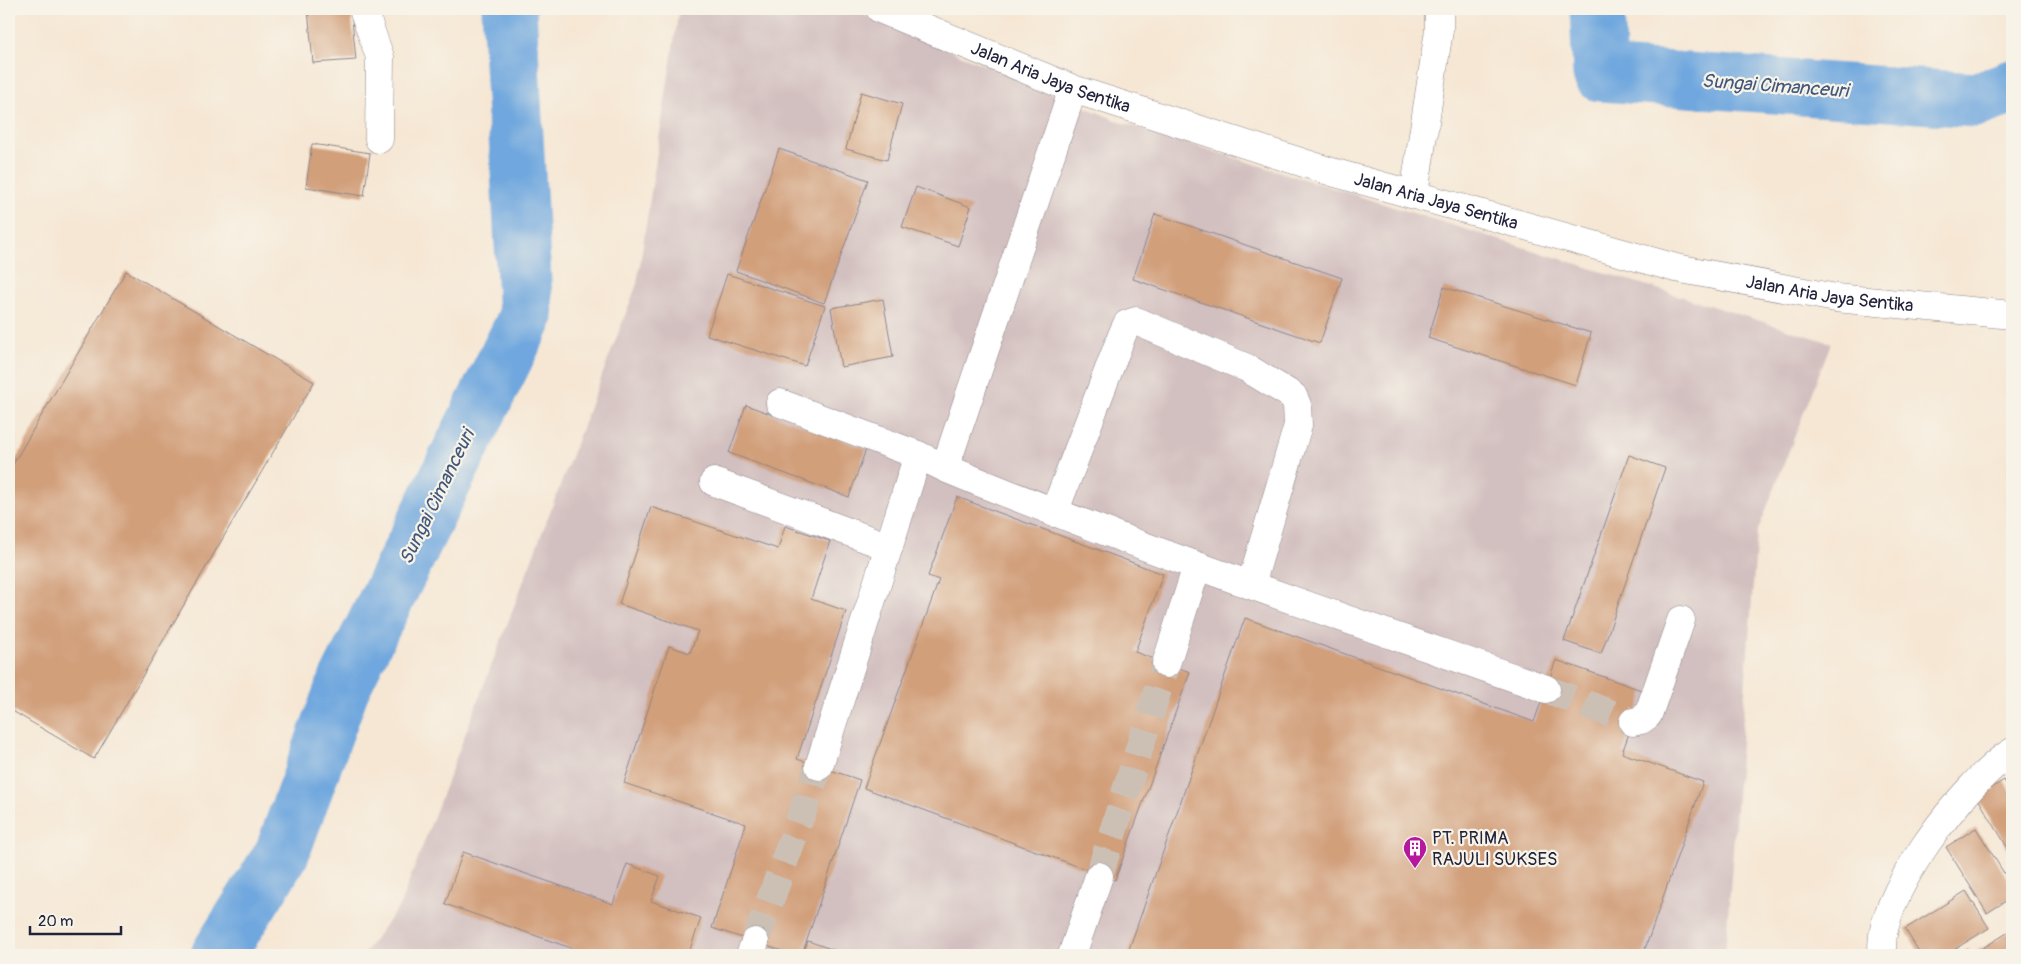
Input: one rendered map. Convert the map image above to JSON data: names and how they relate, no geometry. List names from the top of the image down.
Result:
{
  "streets": {
    "street": ["Jalan Aria Jaya Sentika"]
  },
  "water": ["Sungai Cimanceuri"],
  "places": {
    "building": ["PT. PRIMA RAJULI SUKSES"]
  },
  "scale_bar": "20 m"
}
